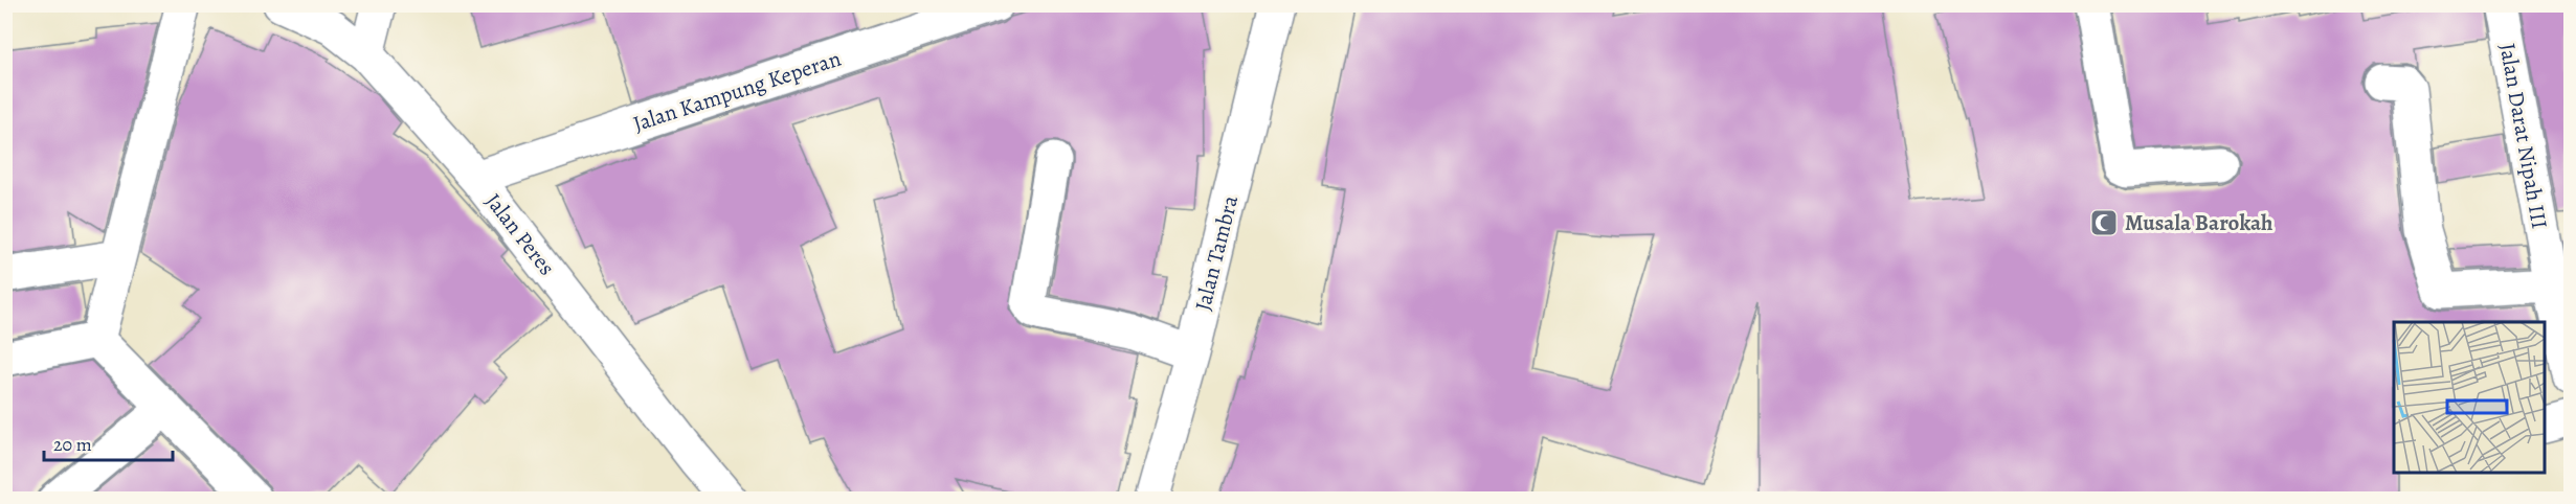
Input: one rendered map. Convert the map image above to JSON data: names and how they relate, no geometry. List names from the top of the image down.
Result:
{
  "streets": {
    "street": [
      "Jalan Kampung Keperan",
      "Jalan Darat Nipah III",
      "Jalan Peres",
      "Jalan Tambra"
    ]
  },
  "crossings": [
    ["Jalan Kampung Keperan", "Jalan Peres"]
  ],
  "places": {
    "mosque": ["Musala Barokah"]
  },
  "scale_bar": "20 m"
}
